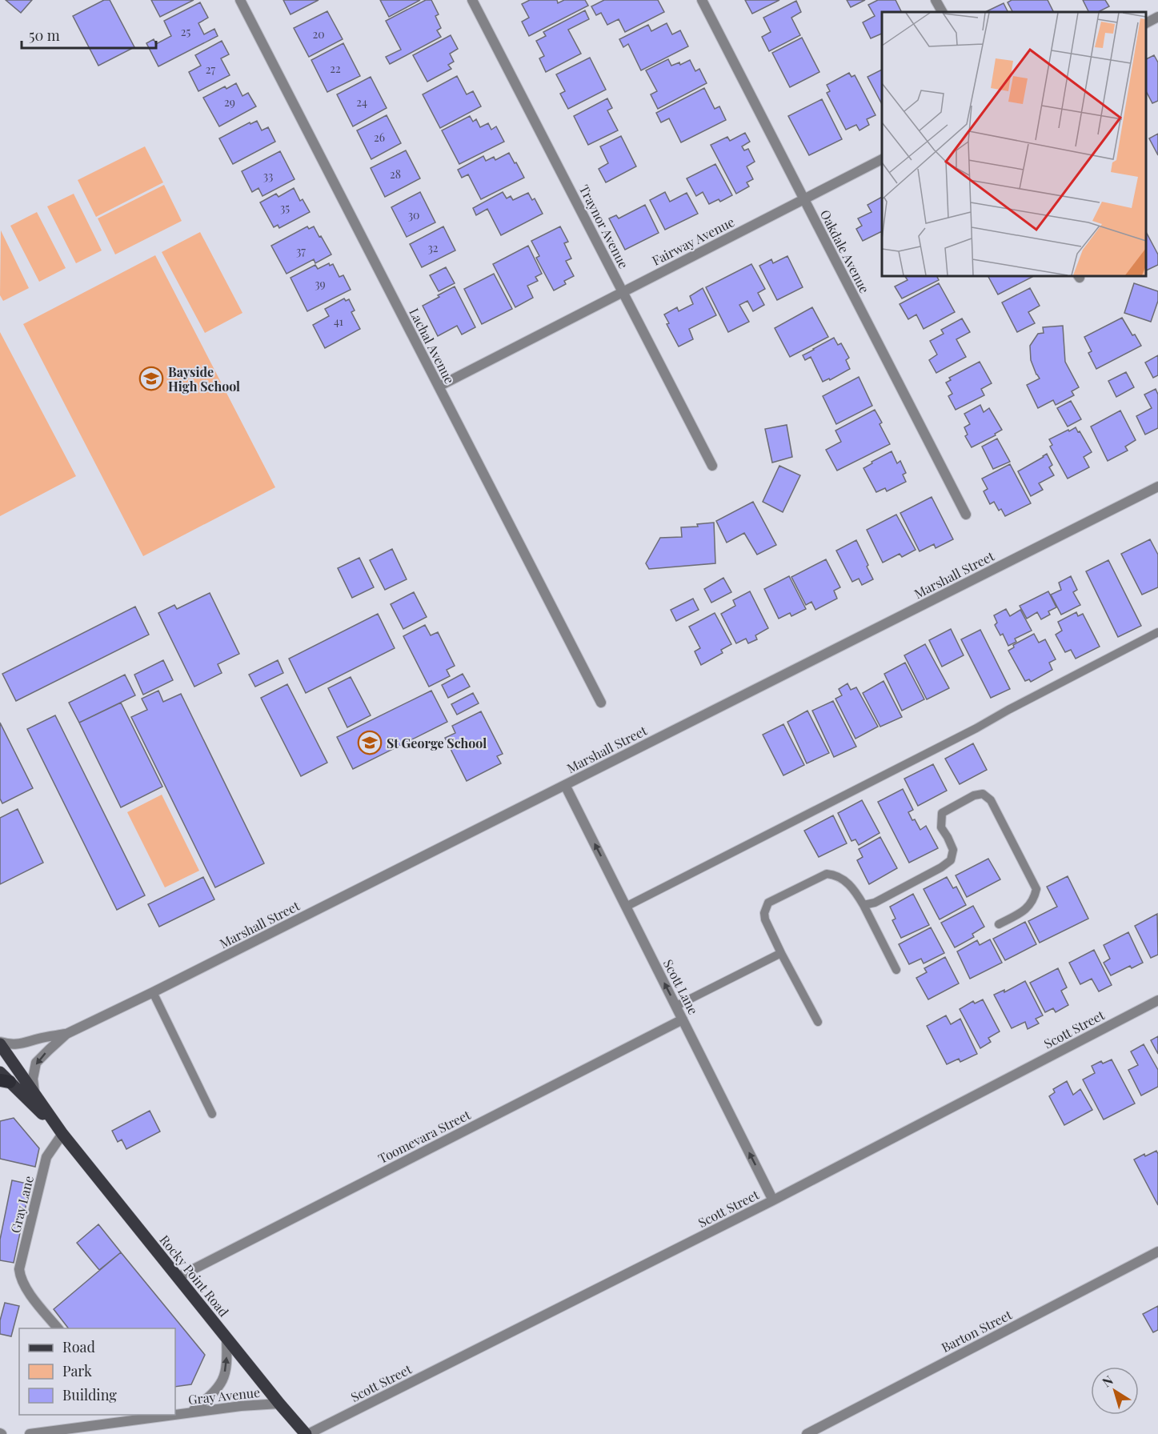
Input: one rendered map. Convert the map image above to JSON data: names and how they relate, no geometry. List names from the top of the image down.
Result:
{
  "streets": {
    "main road": ["Rocky Point Road"],
    "street": [
      "Traynor Avenue",
      "Fairway Avenue",
      "Oakdale Avenue",
      "Lachal Avenue",
      "Marshall Street",
      "Scott Lane",
      "Scott Street",
      "Toomevara Street",
      "Gray Lane",
      "Barton Street",
      "Gray Avenue"
    ]
  },
  "crossings": [
    ["Traynor Avenue", "Fairway Avenue"],
    ["Fairway Avenue", "Oakdale Avenue"],
    ["Fairway Avenue", "Lachal Avenue"],
    ["Marshall Street", "Scott Lane"],
    ["Marshall Street", "Rocky Point Road"],
    ["Scott Lane", "Scott Street"],
    ["Scott Lane", "Toomevara Street"],
    ["Scott Street", "Rocky Point Road"],
    ["Toomevara Street", "Rocky Point Road"],
    ["Gray Lane", "Rocky Point Road"],
    ["Rocky Point Road", "Gray Avenue"]
  ],
  "one_way": ["Scott Lane"],
  "places": {
    "school or university": ["Bayside High School", "St George School"]
  },
  "house_numbers": [
    "25",
    "20",
    "22",
    "27",
    "29",
    "24",
    "26",
    "28",
    "33",
    "35",
    "30",
    "32",
    "37",
    "39",
    "41"
  ],
  "legend": ["Road", "Park", "Building"],
  "scale_bar": "50 m",
  "north": "top left"
}
